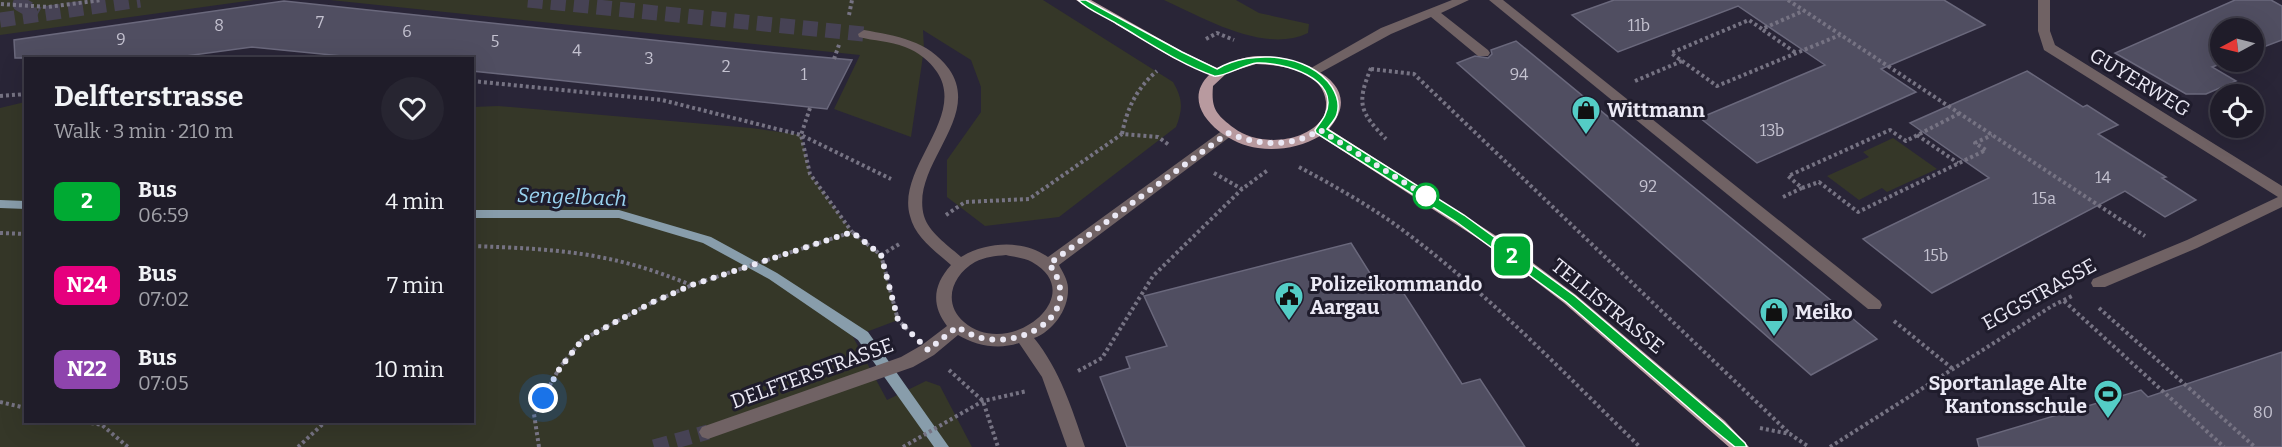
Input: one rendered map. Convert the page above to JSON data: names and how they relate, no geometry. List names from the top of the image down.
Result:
{
  "streets": {
    "main road": ["TELLISTRASSE"],
    "street": ["GUYERWEG", "EGGSTRASSE", "DELFTERSTRASSE"]
  },
  "water": ["Sengelbach"],
  "places": {
    "shop": ["Wittmann", "Meiko"],
    "public building": ["Polizeikommando Aargau"],
    "sports": ["Sportanlage Alte Kantonsschule"]
  },
  "lines": ["bus line 2"],
  "house_numbers": [
    "7",
    "8",
    "11b",
    "6",
    "9",
    "5",
    "4",
    "3",
    "2",
    "1",
    "94",
    "13b",
    "14",
    "92",
    "15a",
    "15b",
    "80"
  ],
  "north": "left",
  "page": {
    "on_map": "2",
    "heading": ["Delfterstrasse", "Walk · 3 min · 210 m"],
    "list": [
      {
        "mark": "2",
        "name": "Bus",
        "note": "06:59",
        "value": "4 min"
      },
      {
        "mark": "N24",
        "name": "Bus",
        "note": "07:02",
        "value": "7 min"
      },
      {
        "mark": "N22",
        "name": "Bus",
        "note": "07:05",
        "value": "10 min"
      }
    ]
  }
}
